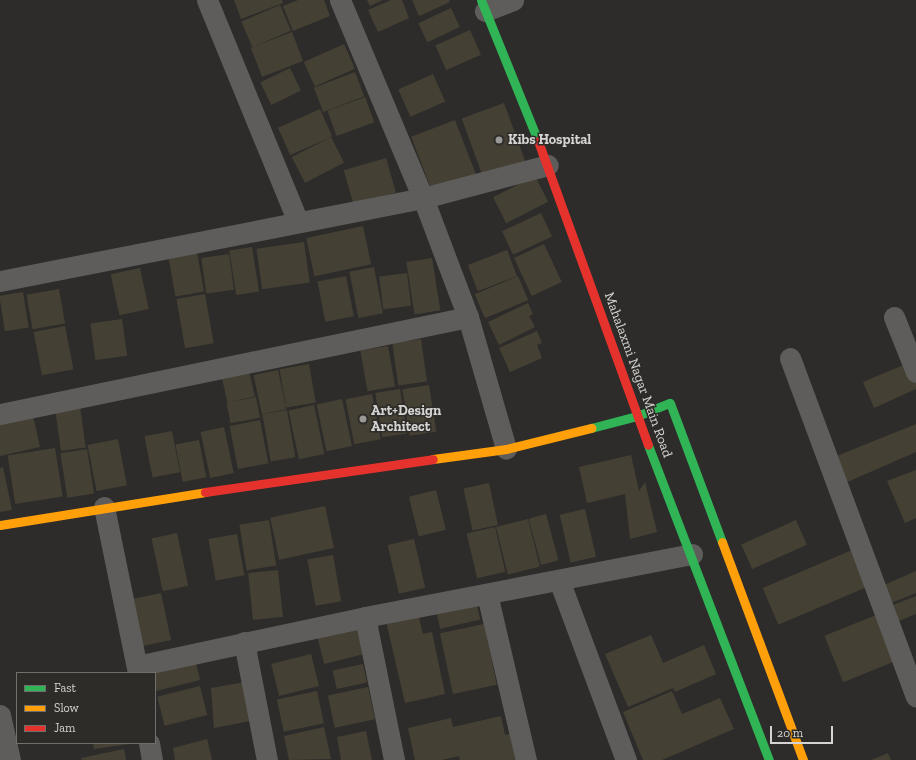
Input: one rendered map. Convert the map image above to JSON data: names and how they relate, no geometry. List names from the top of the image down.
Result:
{
  "streets": {
    "street": ["Mahalaxmi Nagar Main Road"]
  },
  "places": ["Kibs Hospital", "Art+Design Architect"],
  "legend": ["Fast", "Slow", "Jam"],
  "scale_bar": "20 m"
}
